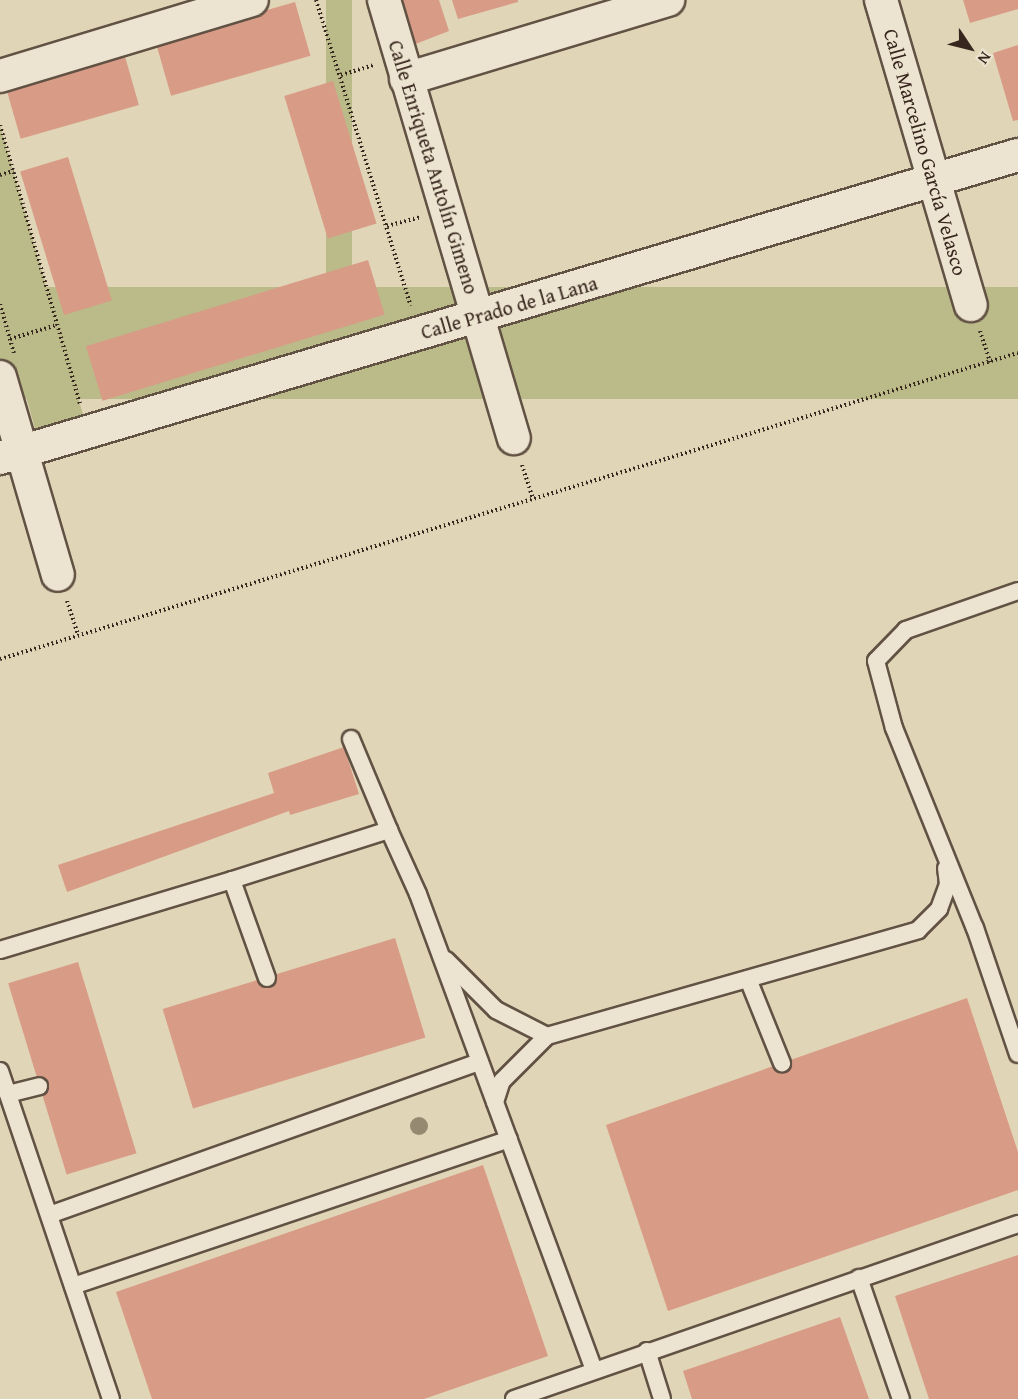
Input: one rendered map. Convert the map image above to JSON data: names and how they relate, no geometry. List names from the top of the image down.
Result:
{
  "streets": {
    "street": ["Calle Marcelino García Velasco", "Calle Enriqueta Antolín Gimeno", "Calle Prado de la Lana"]
  },
  "crossings": [
    ["Calle Marcelino García Velasco", "Calle Prado de la Lana"],
    ["Calle Enriqueta Antolín Gimeno", "Calle Prado de la Lana"]
  ],
  "north": "bottom right"
}
